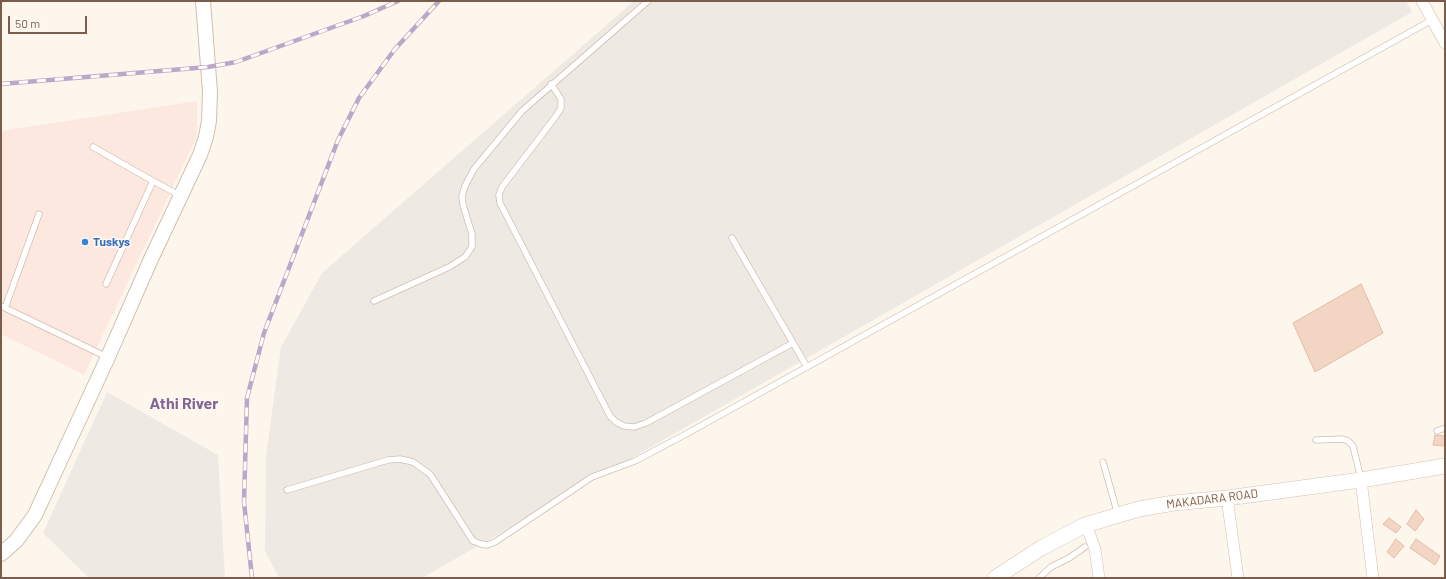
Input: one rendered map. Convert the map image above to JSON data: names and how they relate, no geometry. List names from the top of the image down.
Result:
{
  "streets": {
    "main road": ["MAKADARA ROAD"]
  },
  "districts": ["Athi River"],
  "places": ["Tuskys"],
  "scale_bar": "50 m"
}
